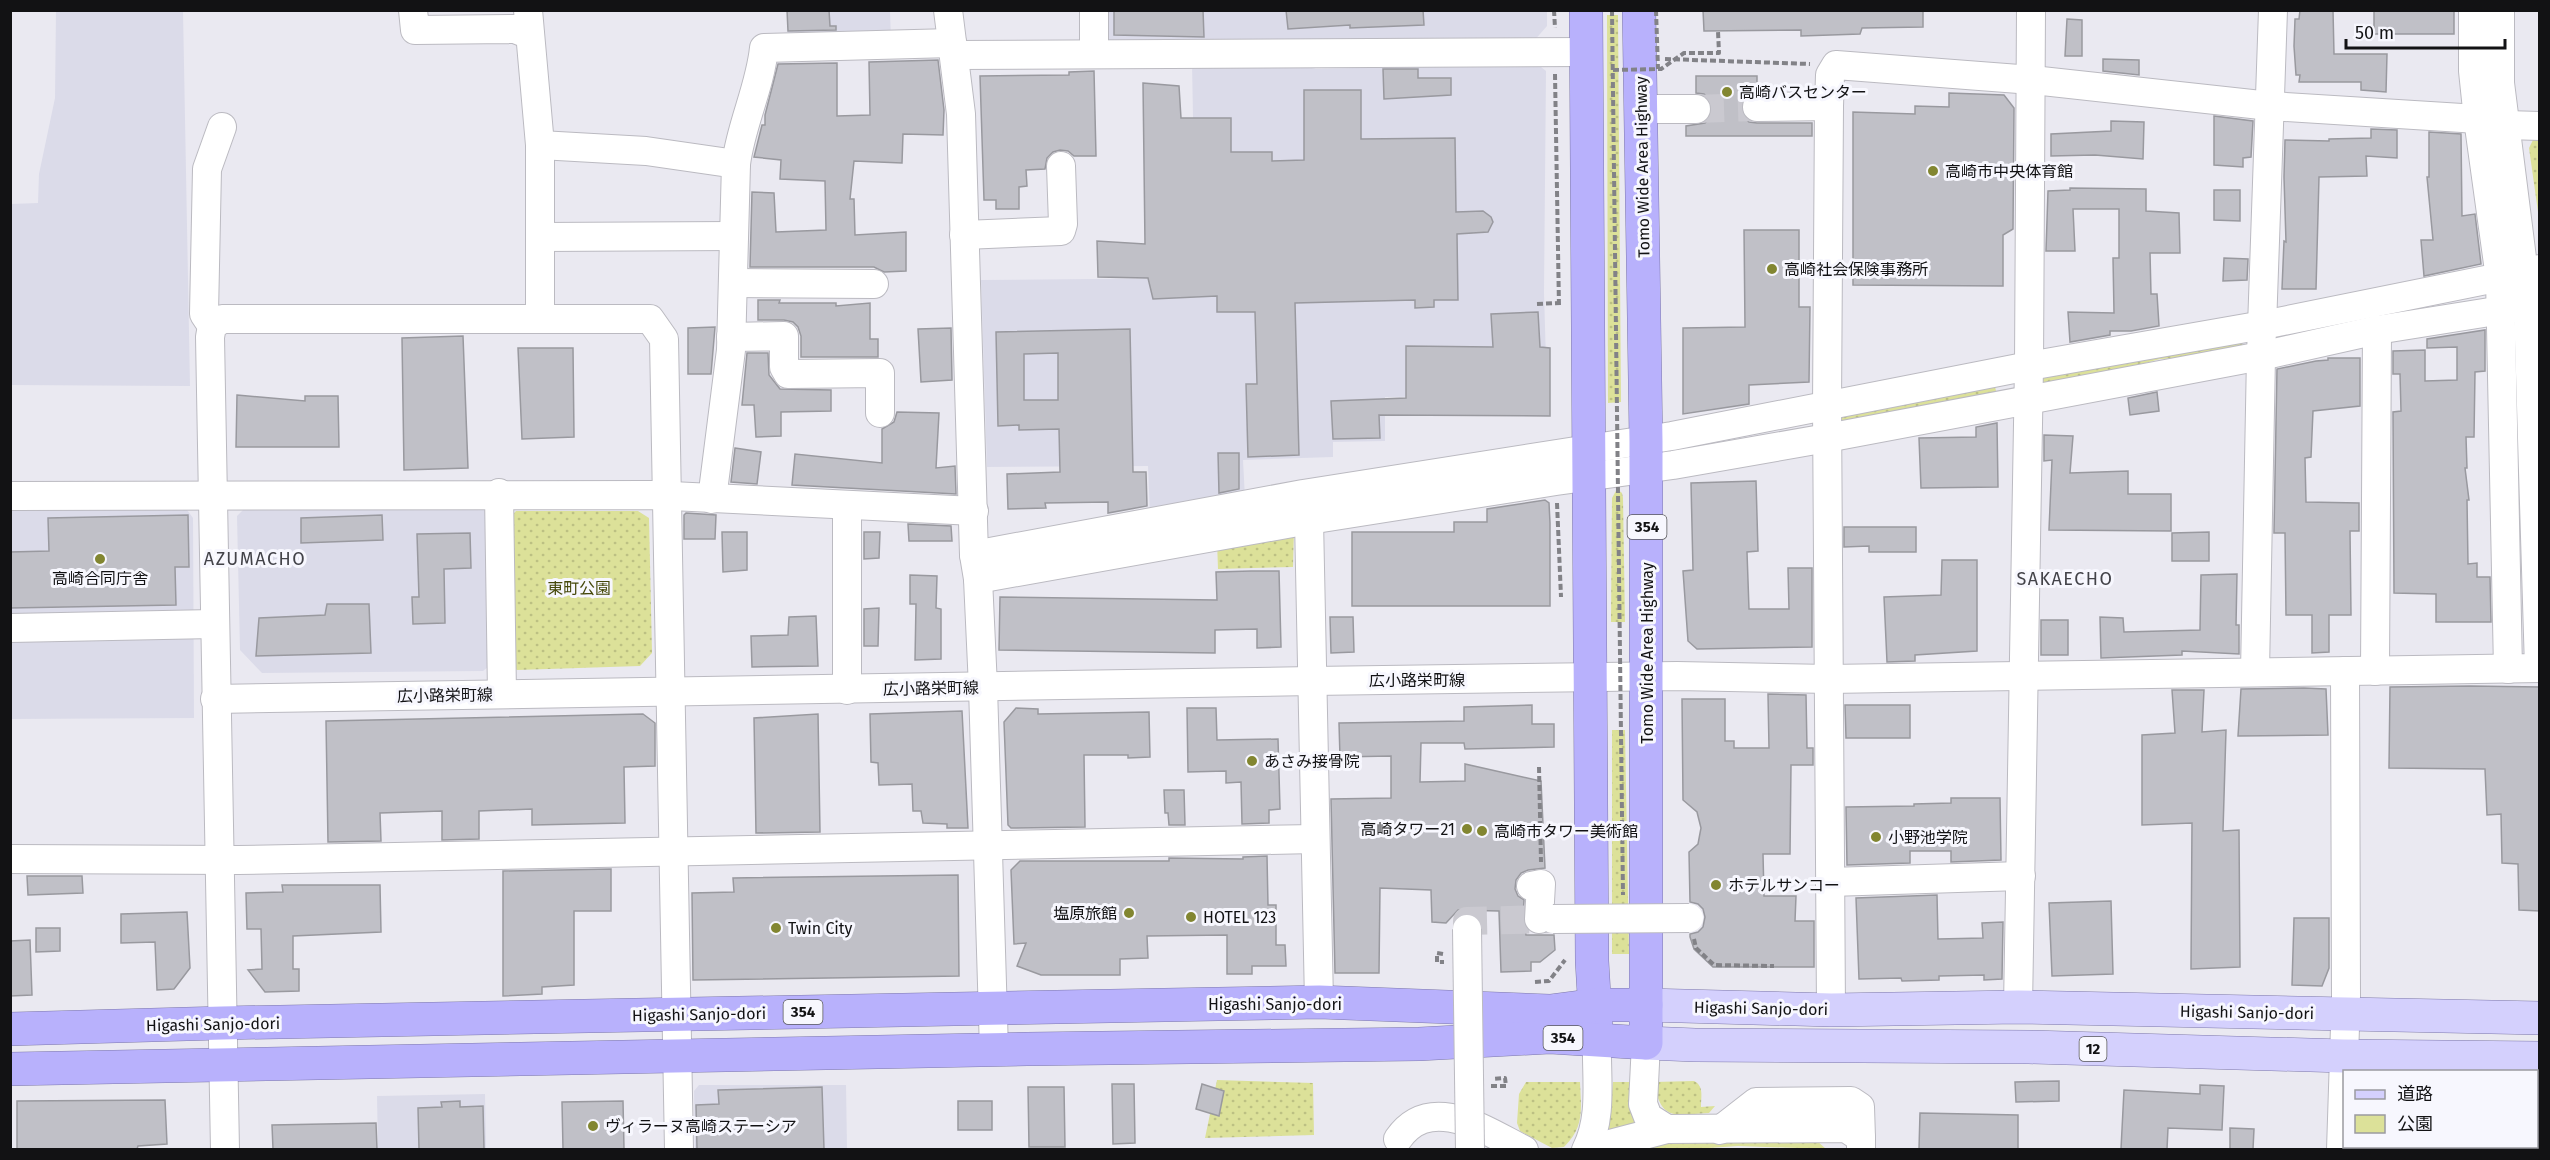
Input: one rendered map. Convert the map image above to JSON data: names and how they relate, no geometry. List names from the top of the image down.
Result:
{
  "streets": {
    "highway": ["Tomo Wide Area Highway", "354", "Higashi Sanjo-dori"],
    "main road": ["12"],
    "street": ["広小路栄町線"]
  },
  "crossings": [
    ["Tomo Wide Area Highway", "354"],
    ["Tomo Wide Area Highway", "広小路栄町線"],
    ["Tomo Wide Area Highway", "Higashi Sanjo-dori"],
    ["Tomo Wide Area Highway", "12"],
    ["354", "広小路栄町線"],
    ["354", "Higashi Sanjo-dori"],
    ["354", "12"]
  ],
  "districts": ["AZUMACHO", "SAKAECHO"],
  "parks": ["東町公園"],
  "places": [
    "高崎バスセンター",
    "高崎市中央体育館",
    "高崎社会保険事務所",
    "高崎合同庁舎",
    "あさみ接骨院",
    "高崎タワー21",
    "高崎市タワー美術館",
    "小野池学院",
    "ホテルサンコー",
    "塩原旅館",
    "HOTEL 123",
    "Twin City",
    "ヴィラーヌ高崎ステーシア"
  ],
  "legend": ["道路", "公園"],
  "scale_bar": "50 m"
}
